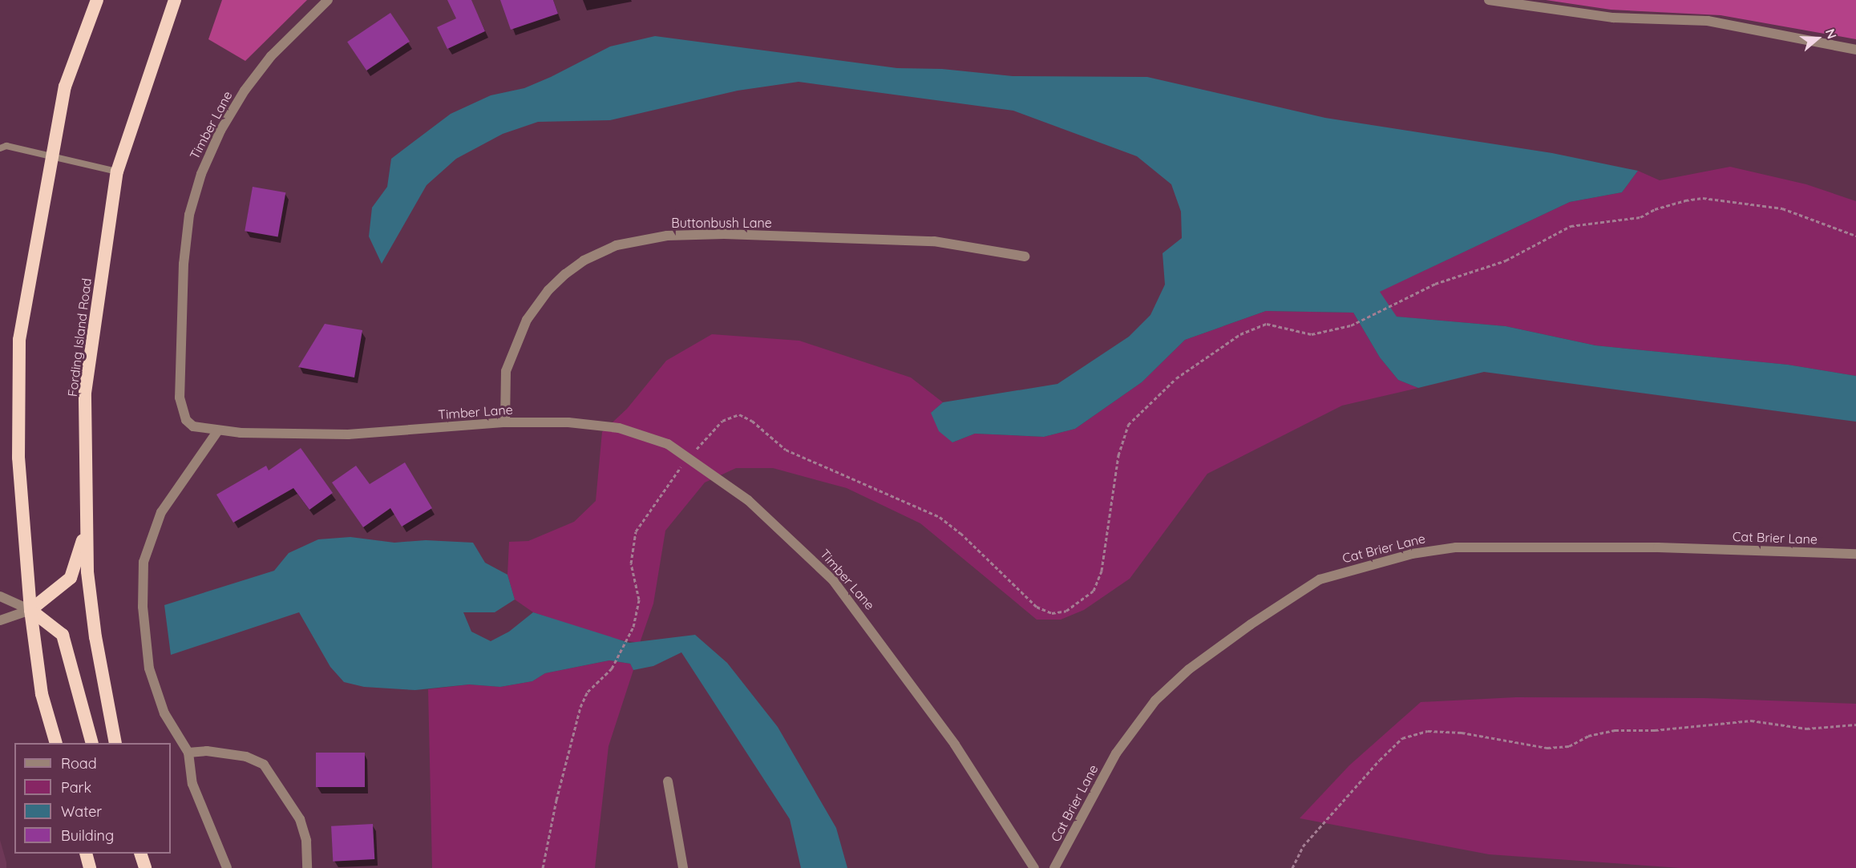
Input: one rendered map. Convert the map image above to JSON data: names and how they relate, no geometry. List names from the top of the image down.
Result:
{
  "streets": {
    "highway": ["Fording Island Road"],
    "street": ["Timber Lane", "Buttonbush Lane", "Cat Brier Lane"]
  },
  "crossings": [
    ["Timber Lane", "Buttonbush Lane"]
  ],
  "legend": [
    "Road",
    "Park",
    "Water",
    "Building"
  ],
  "north": "right"
}
